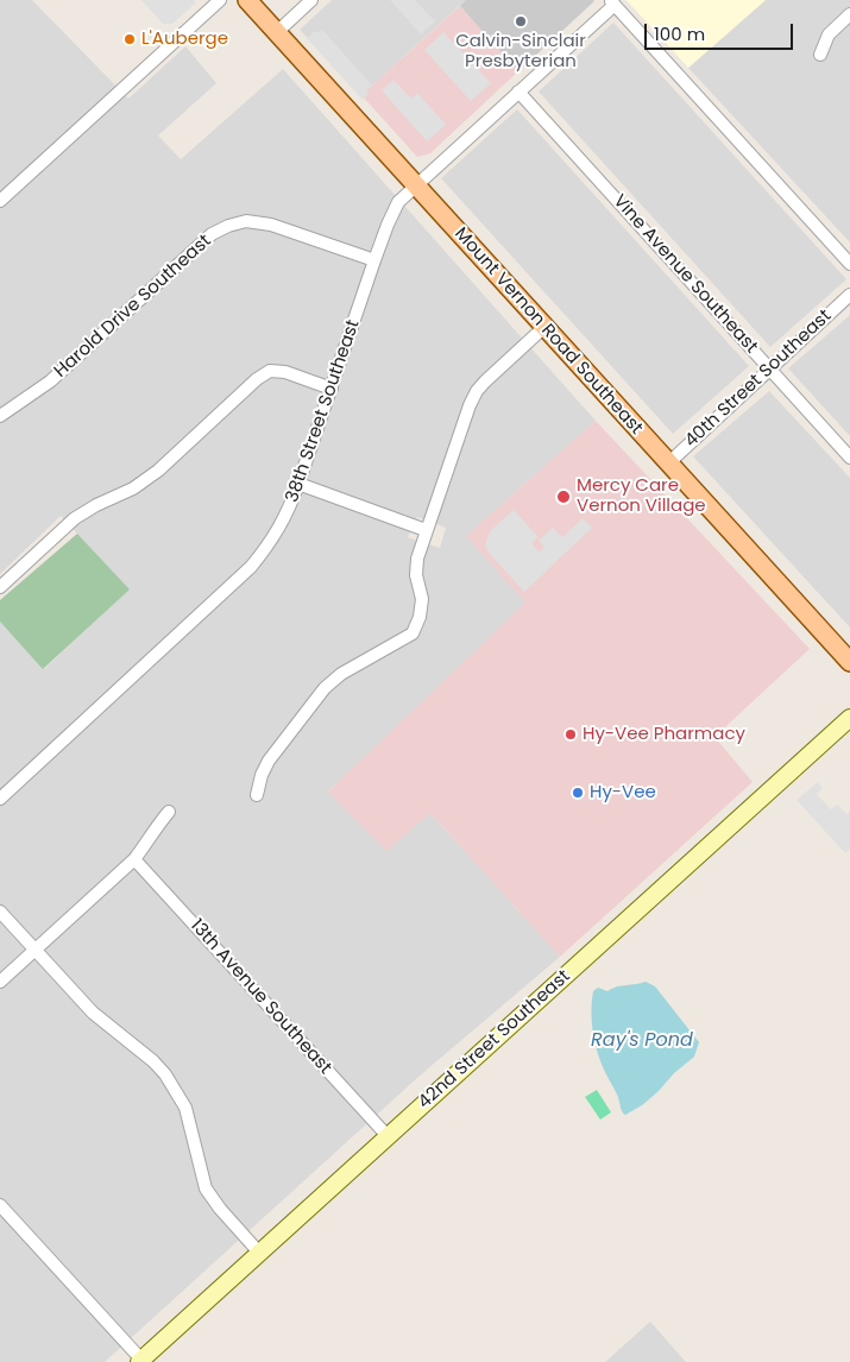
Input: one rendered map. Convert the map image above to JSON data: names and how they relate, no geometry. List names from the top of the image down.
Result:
{
  "streets": {
    "main road": ["Mount Vernon Road Southeast"],
    "street": [
      "Vine Avenue Southeast",
      "Harold Drive Southeast",
      "40th Street Southeast",
      "38th Street Southeast",
      "13th Avenue Southeast",
      "42nd Street Southeast"
    ]
  },
  "crossings": [
    ["Vine Avenue Southeast", "40th Street Southeast"],
    ["Vine Avenue Southeast", "38th Street Southeast"],
    ["Harold Drive Southeast", "38th Street Southeast"],
    ["Mount Vernon Road Southeast", "40th Street Southeast"],
    ["Mount Vernon Road Southeast", "38th Street Southeast"],
    ["13th Avenue Southeast", "42nd Street Southeast"]
  ],
  "water": ["Ray's Pond"],
  "places": [
    "Calvin-Sinclair Presbyterian",
    "L'Auberge",
    "Mercy Care Vernon Village",
    "Hy-Vee Pharmacy",
    "Hy-Vee"
  ],
  "scale_bar": "100 m"
}
